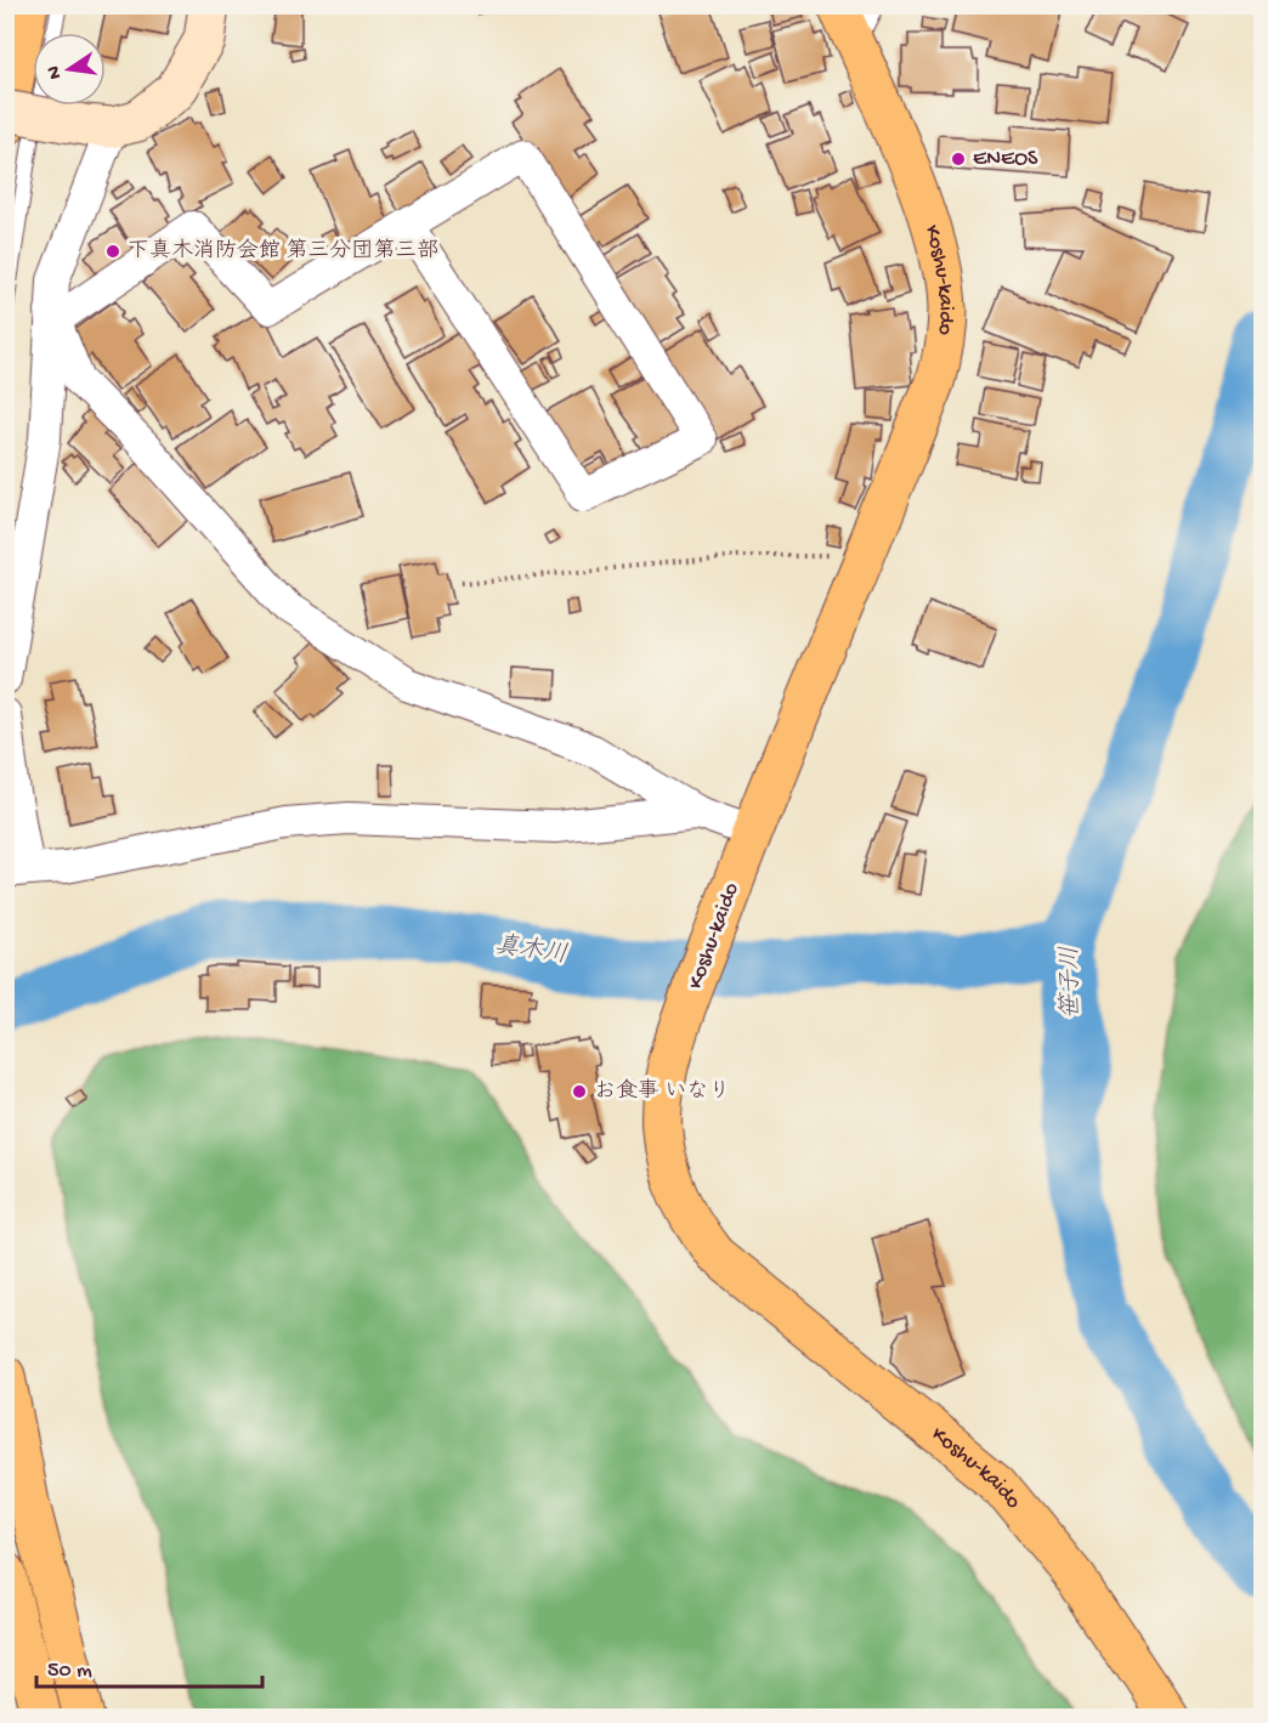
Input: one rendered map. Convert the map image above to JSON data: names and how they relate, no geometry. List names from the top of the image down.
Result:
{
  "streets": {
    "highway": ["Koshu-kaido"]
  },
  "water": ["真木川", "笹子川"],
  "places": ["ENEOS", "下真木消防会館 第三分団第三部", "お食事 いなり"],
  "scale_bar": "50 m",
  "north": "left"
}
